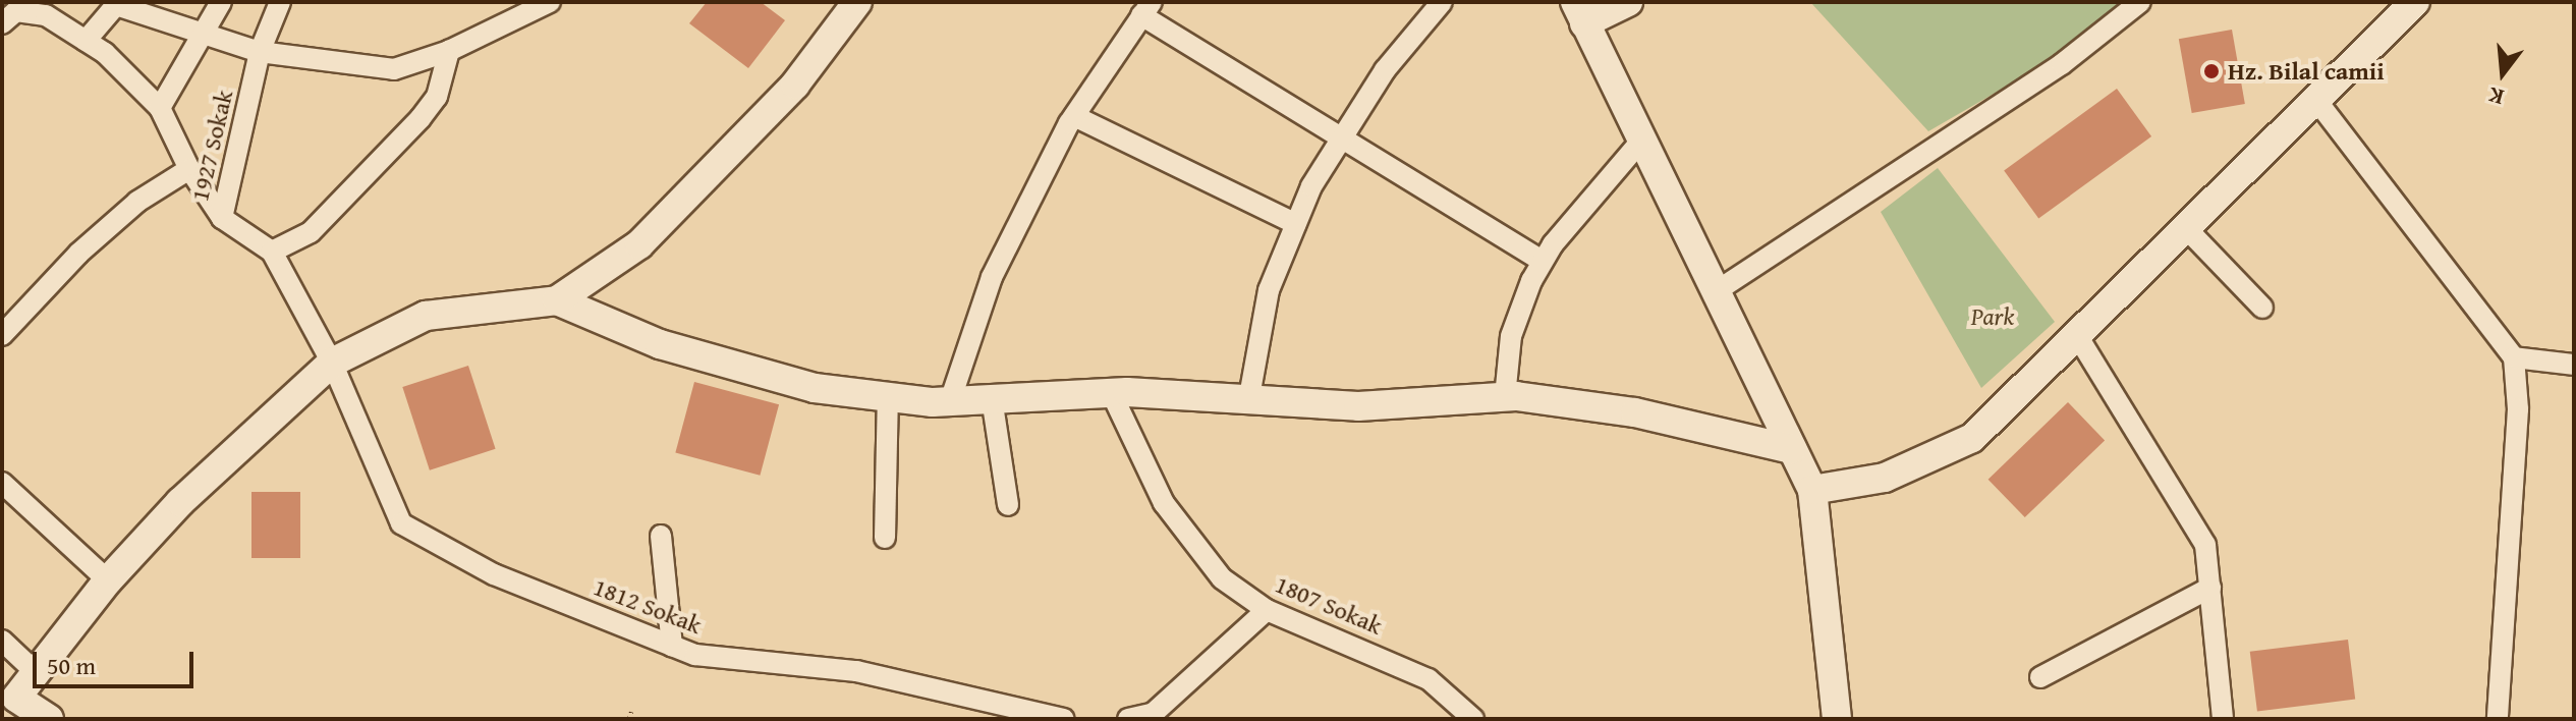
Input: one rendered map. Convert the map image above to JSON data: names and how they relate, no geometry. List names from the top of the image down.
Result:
{
  "streets": {
    "street": ["1927 Sokak", "1807 Sokak", "1812 Sokak"]
  },
  "crossings": [
    ["1927 Sokak", "1812 Sokak"]
  ],
  "parks": ["Park"],
  "places": ["Hz. Bilal camii"],
  "scale_bar": "50 m",
  "north": "bottom"
}
